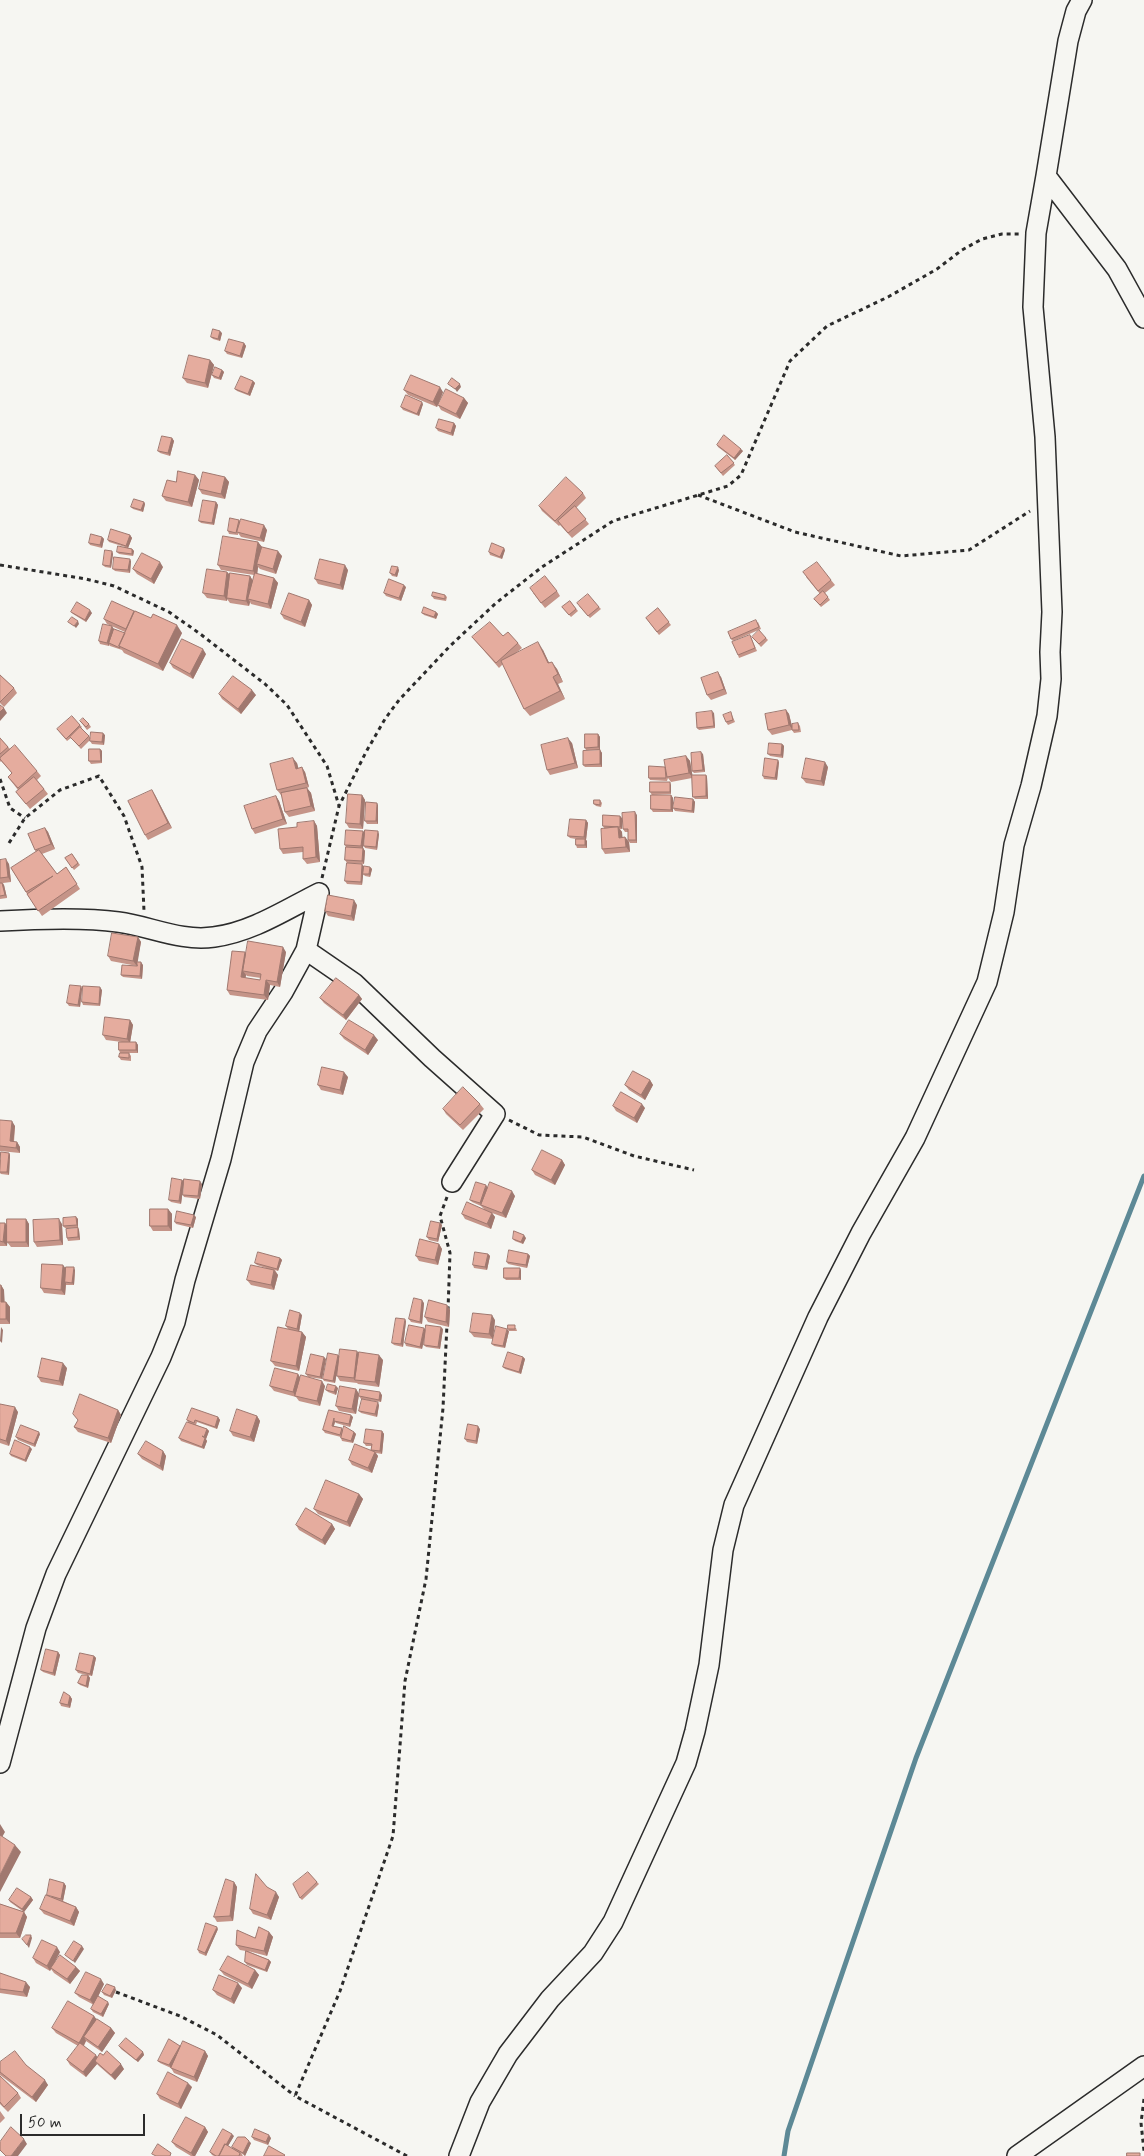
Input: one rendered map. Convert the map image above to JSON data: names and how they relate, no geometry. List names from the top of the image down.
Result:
{
  "scale_bar": "50 m"
}
